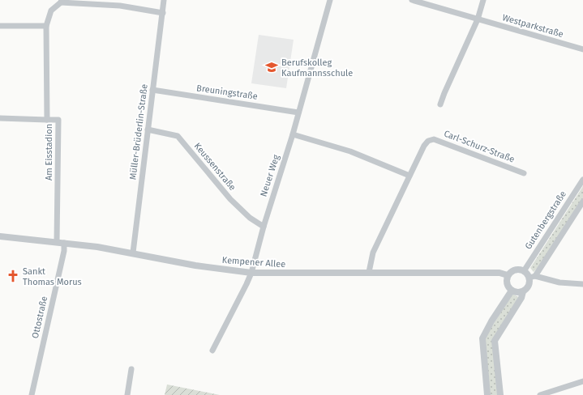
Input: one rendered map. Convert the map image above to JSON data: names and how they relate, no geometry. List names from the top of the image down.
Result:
{
  "streets": {
    "street": [
      "Westparkstraße",
      "Breuningstraße",
      "Müller-Brüderlin-Straße",
      "Carl-Schurz-Straße",
      "Am Eisstadion",
      "Keussenstraße",
      "Neuer Weg",
      "Gutenbergstraße",
      "Kempener Allee",
      "Ottostraße"
    ]
  },
  "crossings": [
    ["Breuningstraße", "Müller-Brüderlin-Straße"],
    ["Breuningstraße", "Neuer Weg"],
    ["Müller-Brüderlin-Straße", "Keussenstraße"],
    ["Müller-Brüderlin-Straße", "Kempener Allee"],
    ["Carl-Schurz-Straße", "Kempener Allee"],
    ["Am Eisstadion", "Kempener Allee"],
    ["Keussenstraße", "Neuer Weg"],
    ["Neuer Weg", "Kempener Allee"],
    ["Gutenbergstraße", "Kempener Allee"],
    ["Kempener Allee", "Ottostraße"]
  ],
  "places": {
    "school or university": ["Berufskolleg Kaufmannsschule"],
    "church": ["Sankt Thomas Morus"]
  }
}
